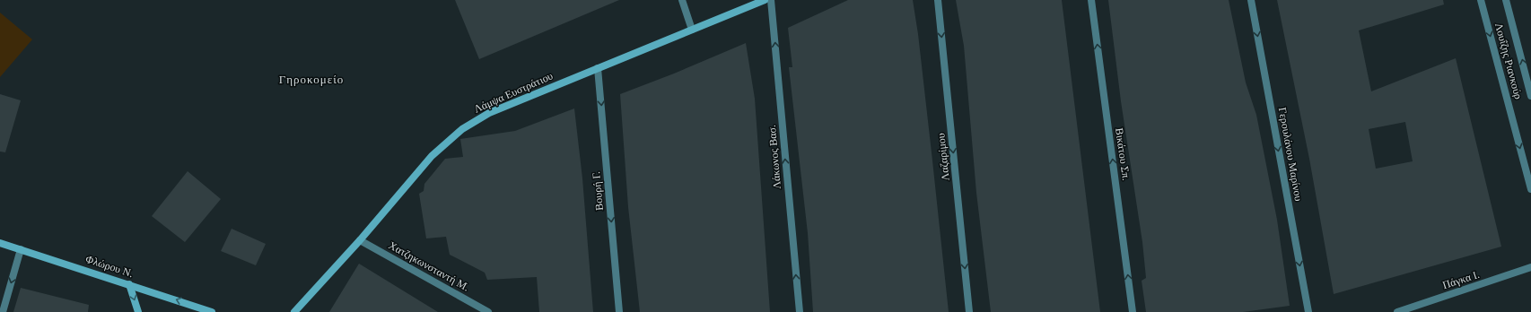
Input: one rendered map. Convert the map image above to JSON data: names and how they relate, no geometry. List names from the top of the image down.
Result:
{
  "streets": {
    "street": [
      "Λουΐζης Ριανκούρ",
      "Λάμψα Ευστράτιου",
      "Βικάτου Σπ.",
      "Γερουλάνου Μαρίνου",
      "Λάκωνος Βασ.",
      "Λαζαρίμου",
      "Βουρή Γ.",
      "Φλώρου Ν.",
      "Χατζηκωνσταντή Μ.",
      "Πάγκα Ι."
    ]
  },
  "crossings": [
    ["Λάμψα Ευστράτιου", "Βουρή Γ."],
    ["Λάμψα Ευστράτιου", "Χατζηκωνσταντή Μ."]
  ],
  "one_way": [
    "Βικάτου Σπ.",
    "Γερουλάνου Μαρίνου",
    "Λάκωνος Βασ.",
    "Λαζαρίμου",
    "Βουρή Γ.",
    "Φλώρου Ν."
  ],
  "districts": ["Γηροκομείο"]
}
